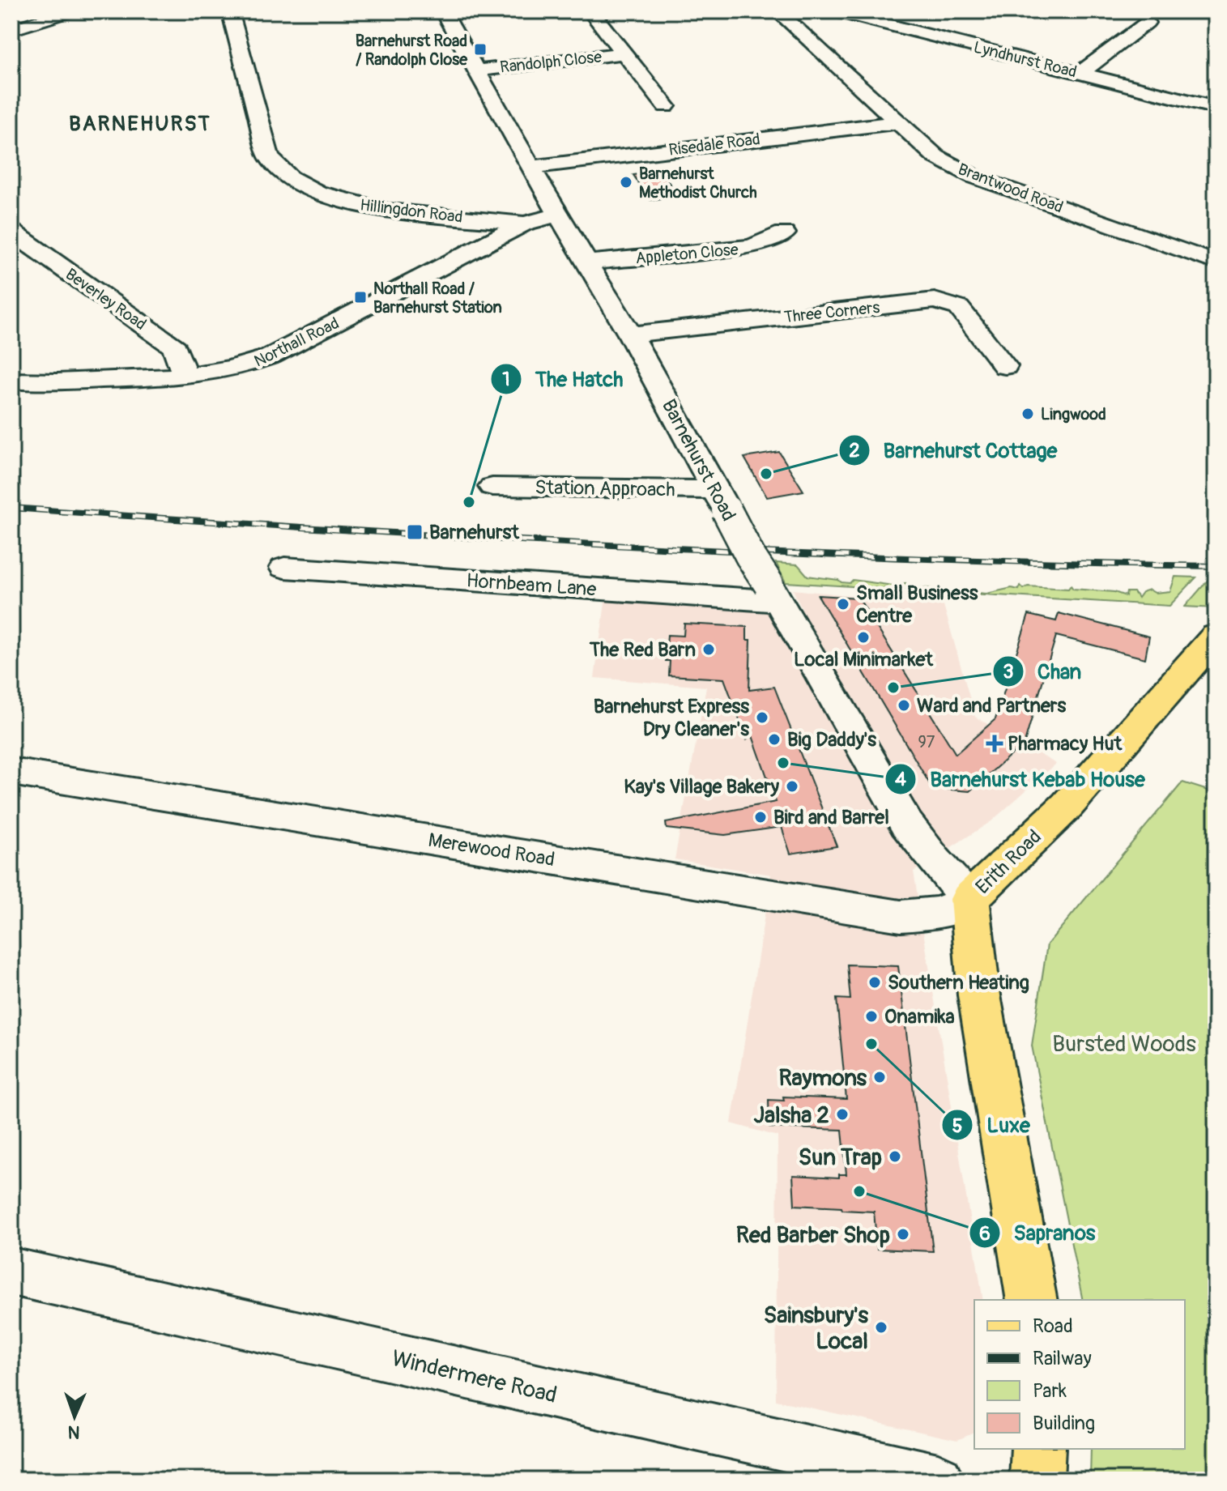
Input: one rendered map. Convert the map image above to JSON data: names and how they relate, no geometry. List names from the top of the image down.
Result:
{
  "streets": {
    "main road": ["Erith Road"],
    "street": [
      "Lyndhurst Road",
      "Randolph Close",
      "Risedale Road",
      "Brantwood Road",
      "Hillingdon Road",
      "Appleton Close",
      "Beverley Road",
      "Three Corners",
      "Northall Road",
      "Barnehurst Road",
      "Station Approach",
      "Hornbeam Lane",
      "Merewood Road",
      "Windermere Road"
    ]
  },
  "crossings": [
    ["Randolph Close", "Barnehurst Road"],
    ["Risedale Road", "Brantwood Road"],
    ["Risedale Road", "Barnehurst Road"],
    ["Hillingdon Road", "Northall Road"],
    ["Appleton Close", "Barnehurst Road"],
    ["Beverley Road", "Northall Road"],
    ["Three Corners", "Barnehurst Road"],
    ["Northall Road", "Barnehurst Road"],
    ["Barnehurst Road", "Station Approach"],
    ["Barnehurst Road", "Hornbeam Lane"],
    ["Barnehurst Road", "Merewood Road"],
    ["Barnehurst Road", "Erith Road"],
    ["Merewood Road", "Erith Road"]
  ],
  "districts": ["BARNEHURST"],
  "parks": ["Bursted Woods"],
  "places": {
    "transit": ["Barnehurst Road / Randolph Close", "Northall Road / Barnehurst Station", "Barnehurst"],
    "other": [
      "Barnehurst Methodist Church",
      "Lingwood",
      "Barnehurst Cottage",
      "The Hatch",
      "Small Business Centre",
      "Local Minimarket",
      "The Red Barn",
      "Chan",
      "Ward and Partners",
      "Barnehurst Express Dry Cleaner's",
      "Big Daddy's",
      "Barnehurst Kebab House",
      "Kay's Village Bakery",
      "Bird and Barrel",
      "Southern Heating",
      "Onamika",
      "Luxe",
      "Raymons",
      "Jalsha 2",
      "Sun Trap",
      "Sapranos",
      "Red Barber Shop",
      "Sainsbury's Local"
    ],
    "health": ["Pharmacy Hut"]
  },
  "house_numbers": ["97"],
  "legend": [
    "Road",
    "Railway",
    "Park",
    "Building"
  ],
  "north": "bottom"
}
